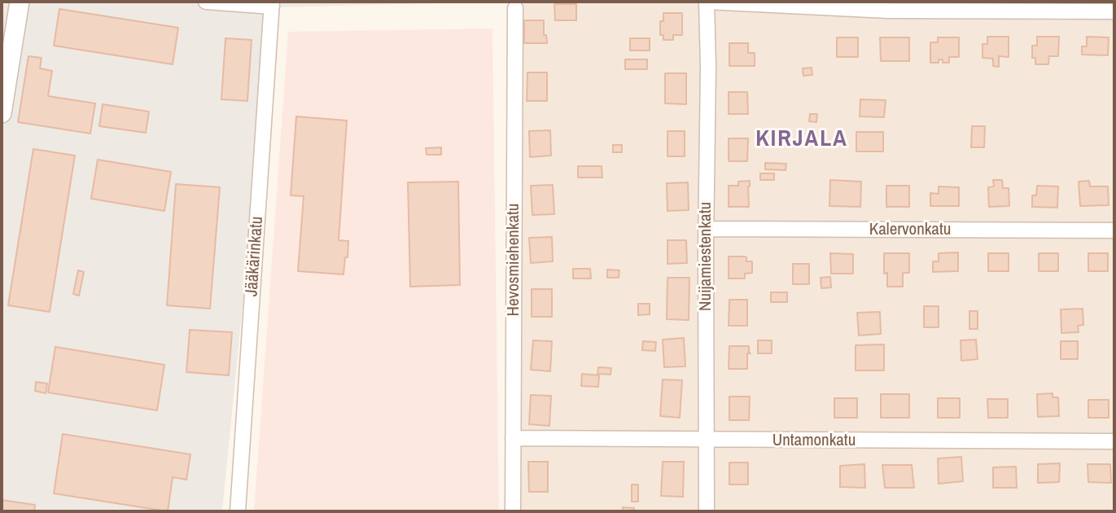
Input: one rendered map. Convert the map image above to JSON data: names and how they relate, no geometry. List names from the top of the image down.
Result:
{
  "streets": {
    "street": [
      "Kalervonkatu",
      "Jääkärinkatu",
      "Nuijamiestenkatu",
      "Hevosmiehenkatu",
      "Untamonkatu"
    ]
  },
  "crossings": [
    ["Kalervonkatu", "Nuijamiestenkatu"],
    ["Nuijamiestenkatu", "Untamonkatu"],
    ["Hevosmiehenkatu", "Untamonkatu"]
  ],
  "districts": ["KIRJALA"]
}
